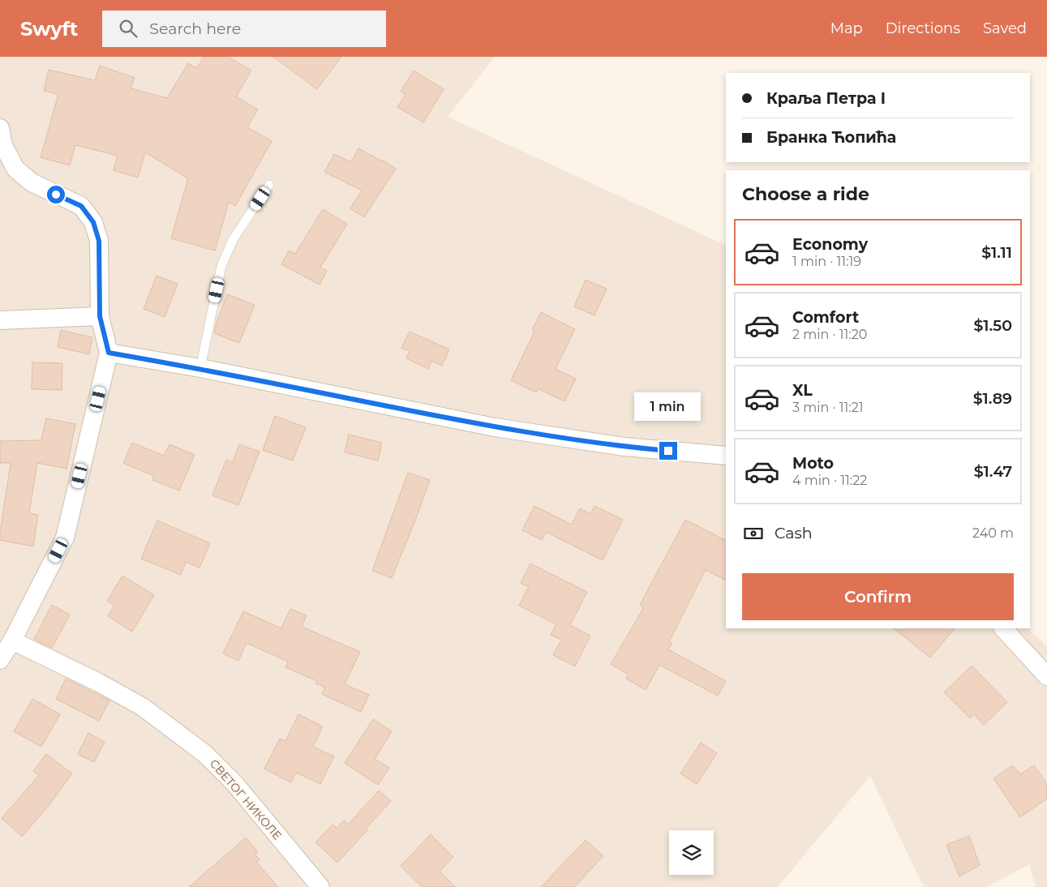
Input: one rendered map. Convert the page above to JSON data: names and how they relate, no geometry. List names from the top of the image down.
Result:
{
  "streets": {
    "street": ["СВЕТОГ НИКОЛЕ"]
  },
  "page": {
    "header": "Swyft",
    "search": "Search here",
    "nav": ["Map", "Directions", "Saved"],
    "banner": ["Краља Петра I", "Бранка Ћопића"],
    "heading": "Choose a ride",
    "list": [
      {
        "name": "Economy",
        "note": "1 min · 11:19",
        "value": "$1.11"
      },
      {
        "name": "Comfort",
        "note": "2 min · 11:20",
        "value": "$1.50"
      },
      {
        "name": "XL",
        "note": "3 min · 11:21",
        "value": "$1.89"
      },
      {
        "name": "Moto",
        "note": "4 min · 11:22",
        "value": "$1.47"
      }
    ],
    "bubble": "1 min",
    "pay": ["Cash", "240 m"],
    "buttons": "Confirm"
  }
}
